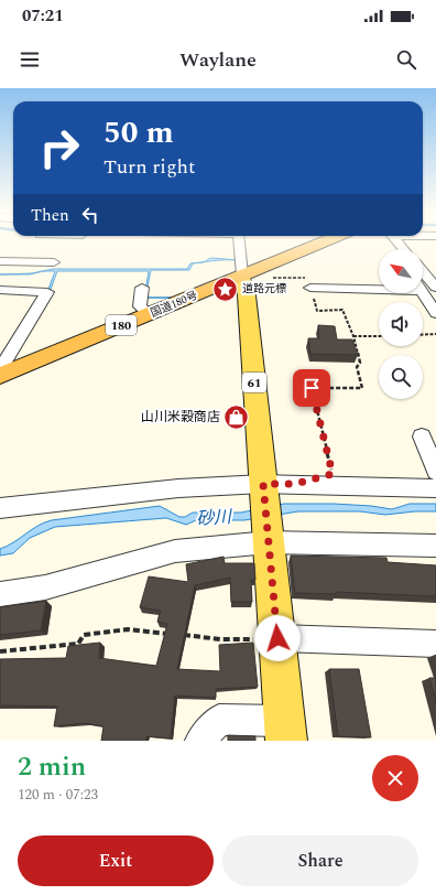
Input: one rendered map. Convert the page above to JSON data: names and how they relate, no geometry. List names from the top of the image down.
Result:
{
  "streets": {
    "highway": ["国道180号", "180"],
    "main road": ["61"]
  },
  "crossings": [
    ["国道180号", "61"]
  ],
  "water": ["砂川"],
  "places": {
    "place": ["道路元標"],
    "shop": ["山川米穀商店"]
  },
  "north": "top left",
  "page": {
    "status": "07:21",
    "header": "Waylane",
    "turn": ["50 m", "Turn right"],
    "then": "Then",
    "heading": ["2 min", "120 m · 07:23"],
    "buttons": ["Exit", "Share"]
  }
}
